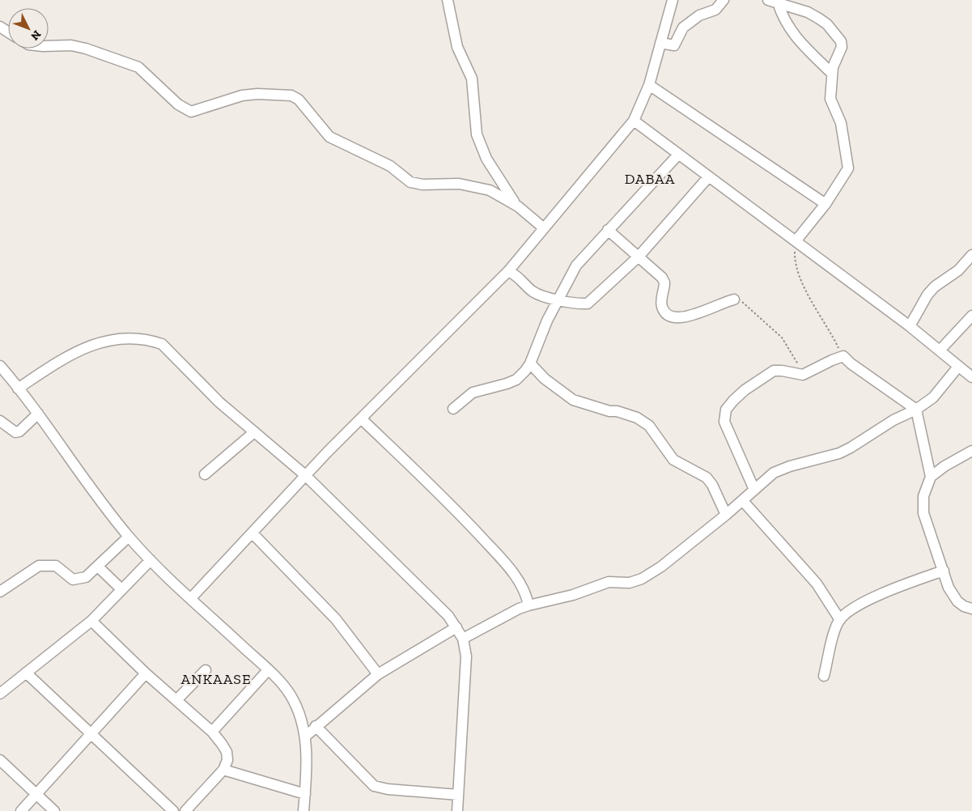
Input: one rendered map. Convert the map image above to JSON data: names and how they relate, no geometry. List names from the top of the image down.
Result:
{
  "districts": ["DABAA", "ANKAASE"],
  "north": "bottom right"
}
